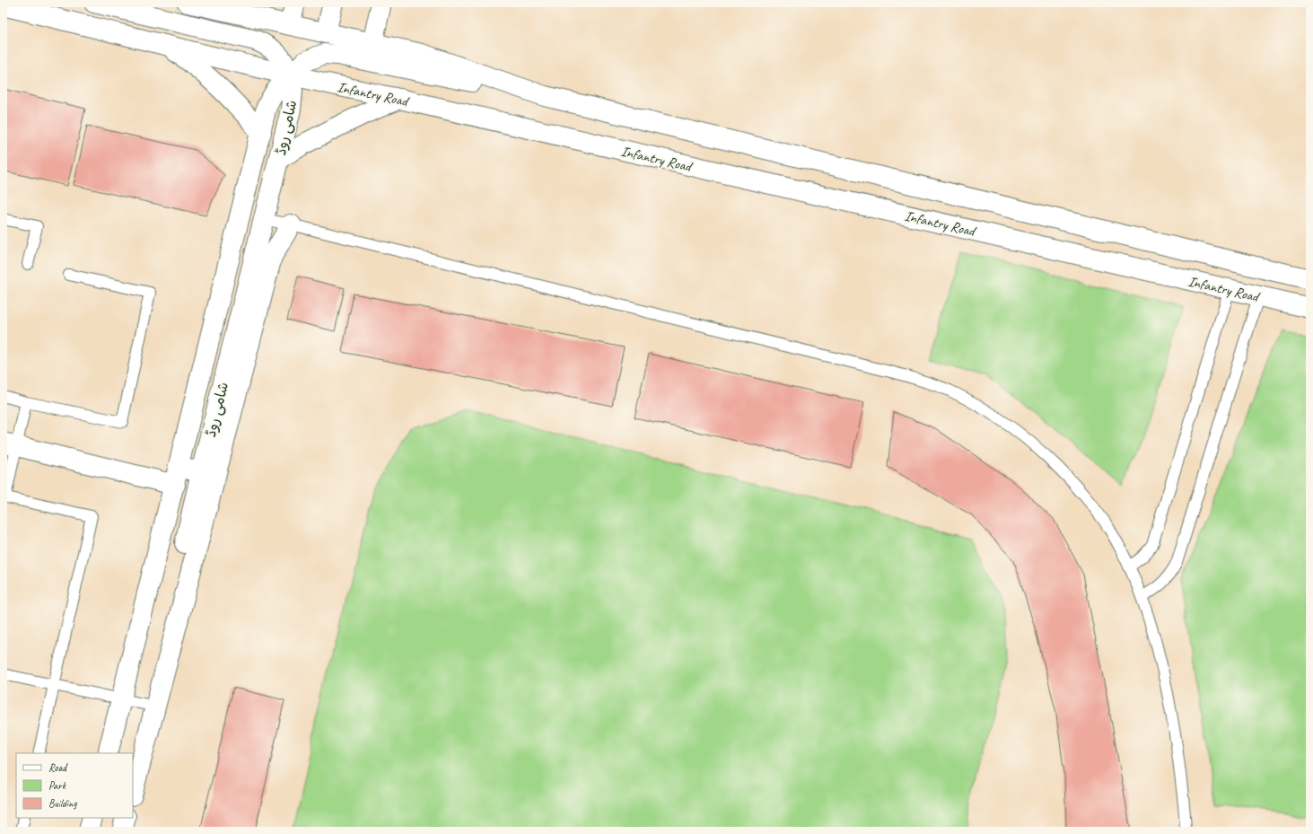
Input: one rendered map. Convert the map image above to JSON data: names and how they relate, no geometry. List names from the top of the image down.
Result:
{
  "streets": {
    "main road": ["Infantry Road", "شامی روڈ"]
  },
  "crossings": [
    ["Infantry Road", "شامی روڈ"]
  ],
  "legend": ["Road", "Park", "Building"]
}
